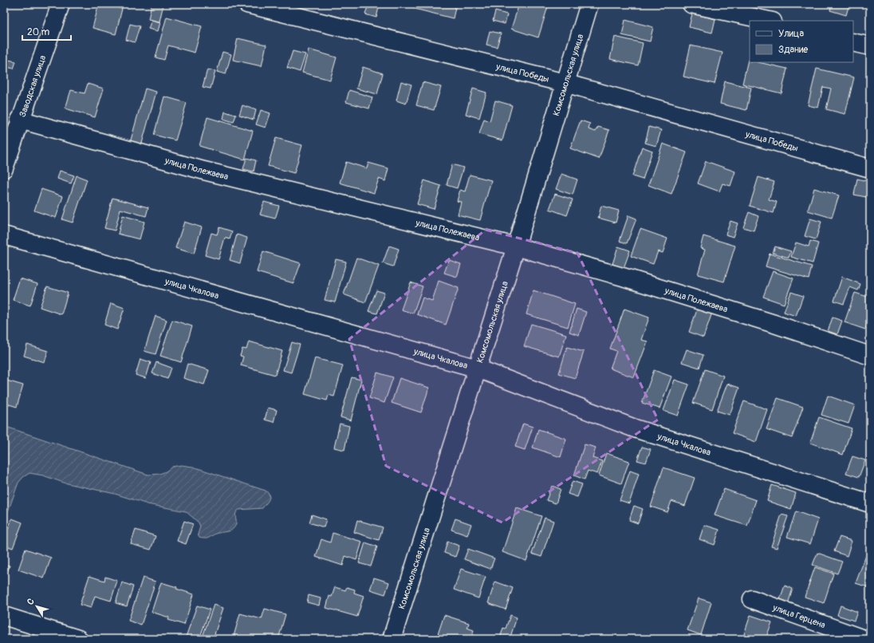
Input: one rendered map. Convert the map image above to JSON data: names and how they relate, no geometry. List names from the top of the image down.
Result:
{
  "streets": {
    "street": [
      "улица Победы",
      "Комсомольская улица",
      "Заводская улица",
      "улица Полежаева",
      "улица Чкалова",
      "улица Герцена"
    ]
  },
  "crossings": [
    ["улица Победы", "Комсомольская улица"],
    ["Комсомольская улица", "улица Полежаева"],
    ["Комсомольская улица", "улица Чкалова"],
    ["Заводская улица", "улица Полежаева"]
  ],
  "legend": ["Улица", "Здание"],
  "scale_bar": "20 m",
  "north": "top left"
}
